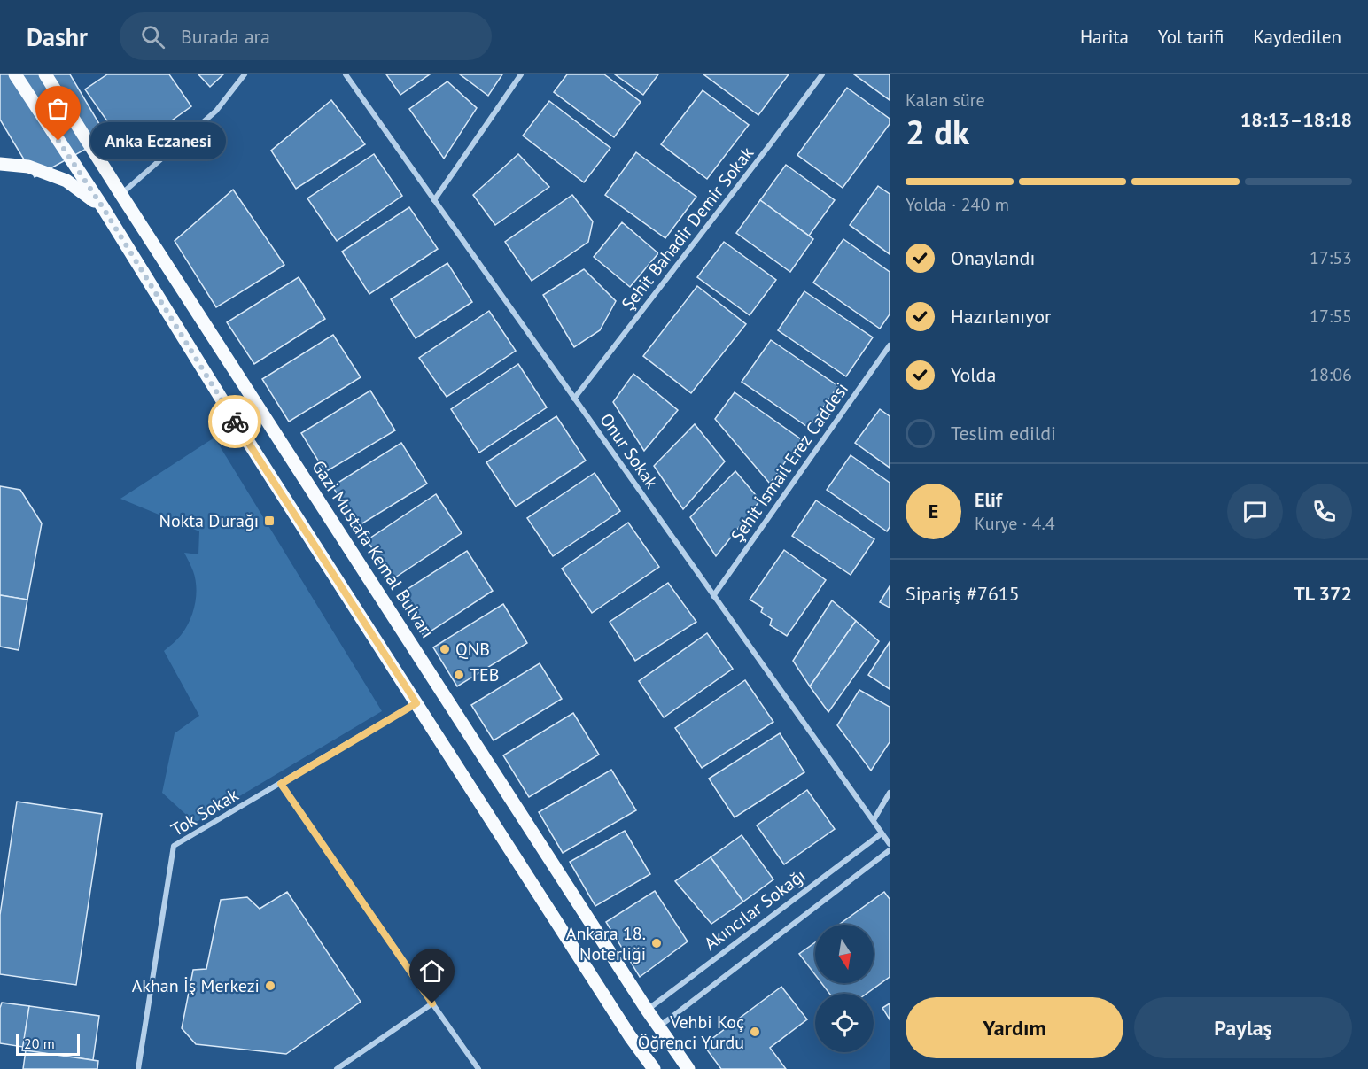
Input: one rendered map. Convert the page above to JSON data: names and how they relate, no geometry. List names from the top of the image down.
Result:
{
  "streets": {
    "main road": ["Gazi Mustafa Kemal Bulvarı"],
    "street": [
      "Şehit Bahadir Demir Sokak",
      "Onur Sokak",
      "Şehit İsmail Erez Caddesi",
      "Tok Sokak",
      "Akıncılar Sokağı"
    ]
  },
  "crossings": [
    ["Şehit Bahadir Demir Sokak", "Onur Sokak"],
    ["Onur Sokak", "Şehit İsmail Erez Caddesi"],
    ["Onur Sokak", "Akıncılar Sokağı"],
    ["Gazi Mustafa Kemal Bulvarı", "Akıncılar Sokağı"]
  ],
  "places": {
    "other": [
      "Anka Eczanesi",
      "QNB",
      "TEB",
      "Ankara 18. Noterliği",
      "Akhan İş Merkezi",
      "Vehbi Koç Öğrenci Yurdu"
    ],
    "transit": ["Nokta Durağı"]
  },
  "scale_bar": "20 m",
  "north": "bottom",
  "page": {
    "header": "Dashr",
    "search": "Burada ara",
    "nav": ["Harita", "Yol tarifi", "Kaydedilen"],
    "heading": ["2 dk", "Kalan süre", "18:13–18:18"],
    "panel": [
      "Elif",
      "Kurye · 4.4",
      "Sipariş #7615",
      "TL 372"
    ],
    "bubble": "Anka Eczanesi",
    "bar": "Yolda · 240 m",
    "list": [
      ["Onaylandı", "17:53"],
      ["Hazırlanıyor", "17:55"],
      ["Yolda", "18:06"],
      "Teslim edildi"
    ],
    "round": "E",
    "buttons": ["Yardım", "Paylaş"],
    "scale": "20 m"
  }
}
